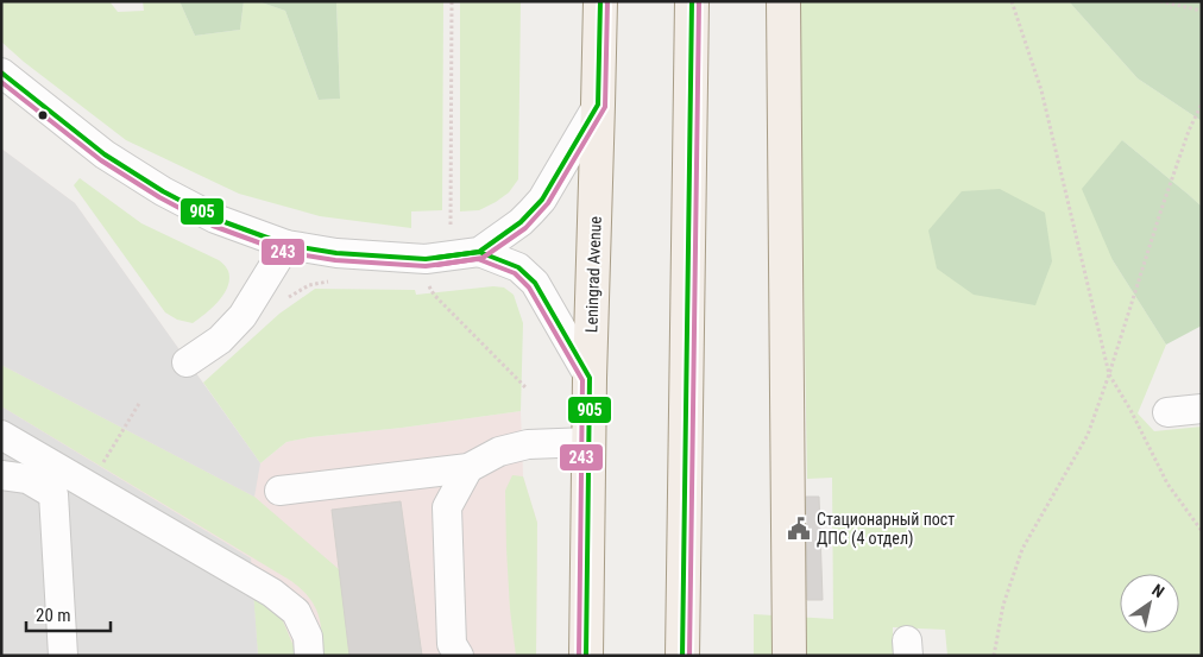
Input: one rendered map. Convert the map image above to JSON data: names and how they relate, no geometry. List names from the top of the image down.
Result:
{
  "streets": {
    "main road": ["Leningrad Avenue"]
  },
  "places": {
    "public building": ["Стационарный пост ДПС (4 отдел)"]
  },
  "lines": ["transit line 905", "transit line 243"],
  "scale_bar": "20 m",
  "north": "top right"
}
